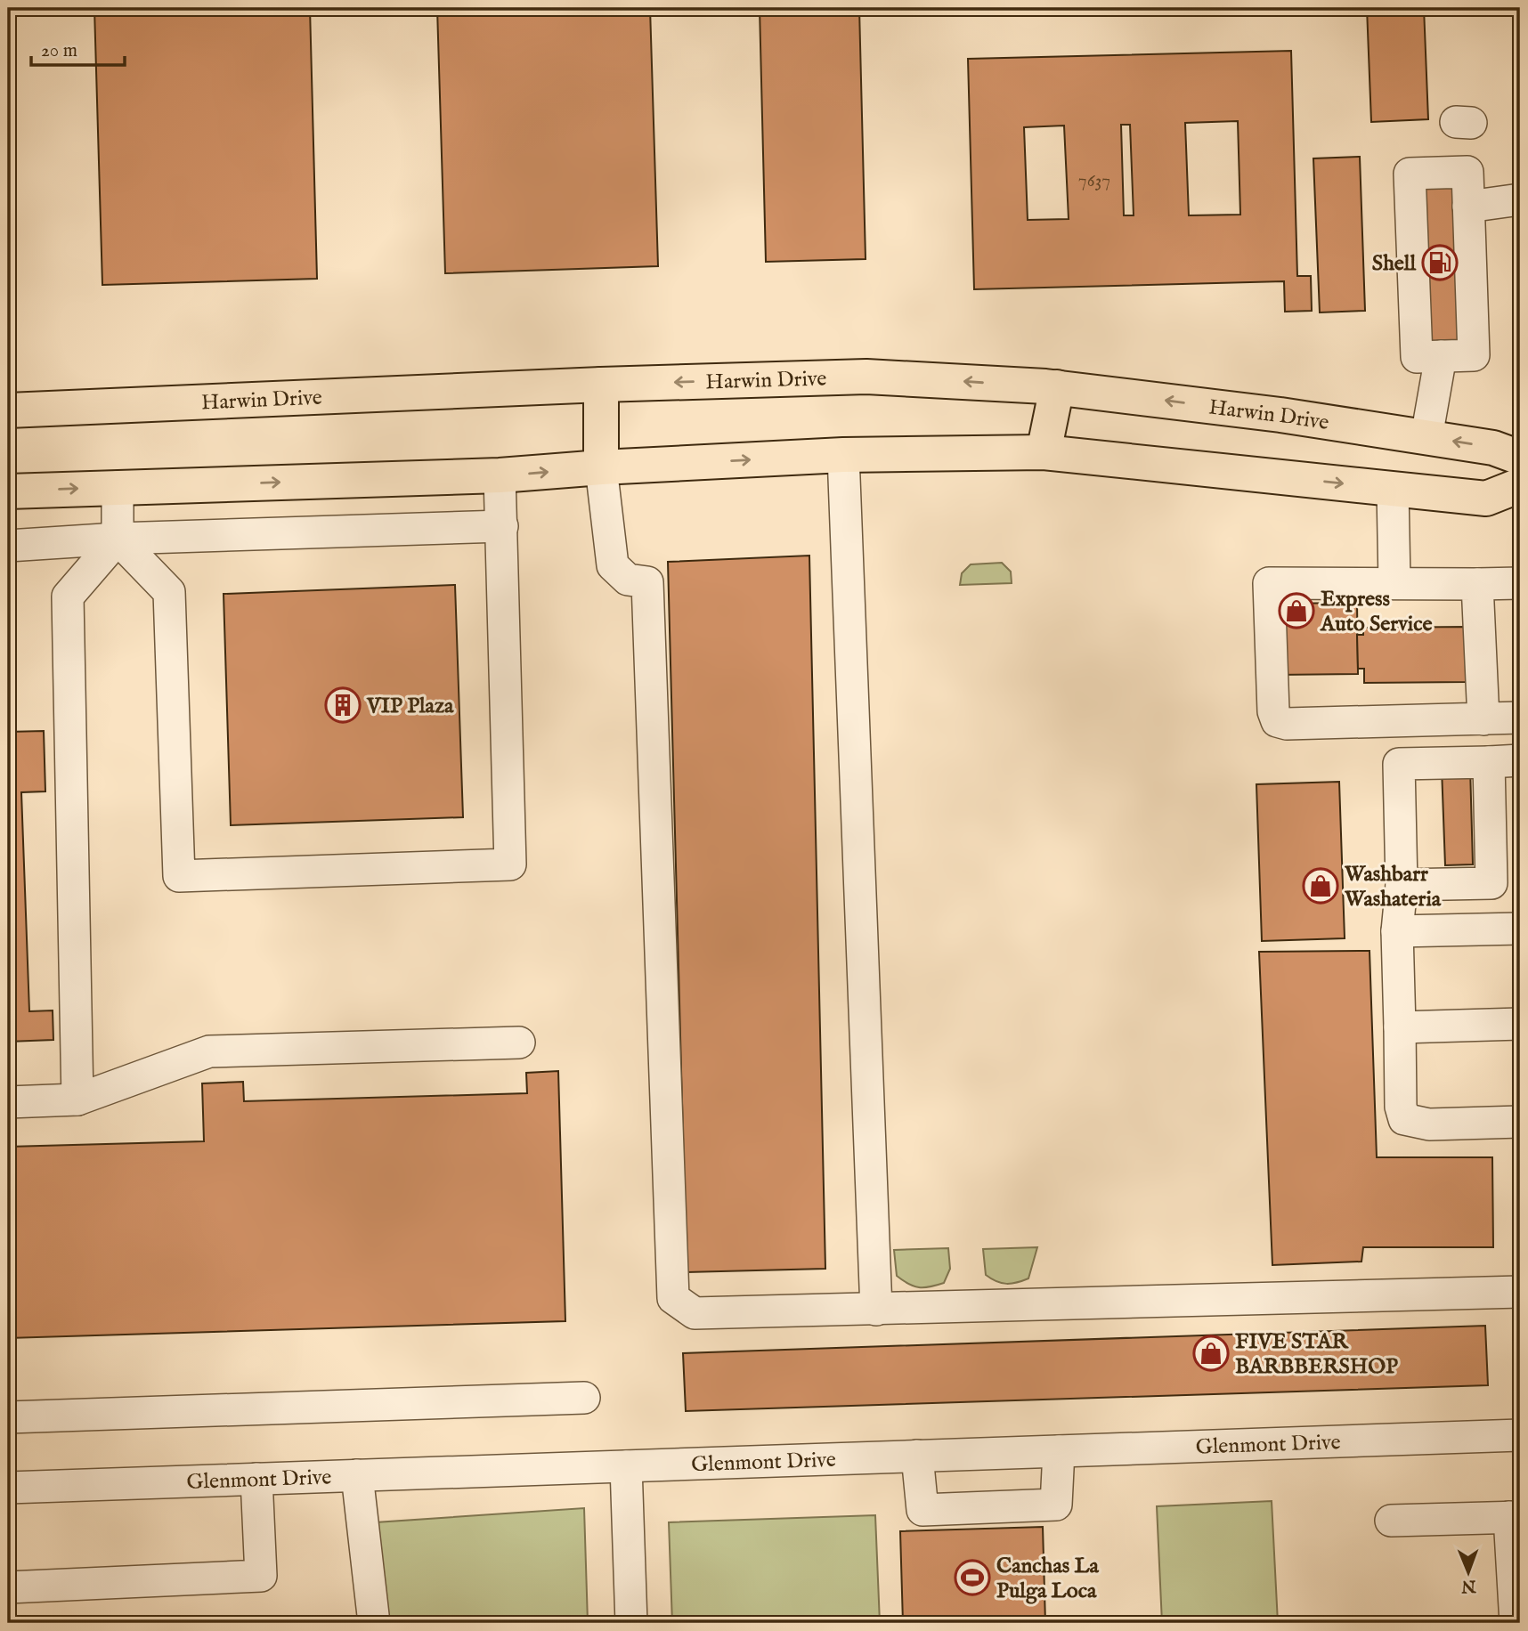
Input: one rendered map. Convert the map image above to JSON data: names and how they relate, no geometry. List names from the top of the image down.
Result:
{
  "streets": {
    "main road": ["Harwin Drive"],
    "street": ["Glenmont Drive"]
  },
  "places": {
    "fuel station": ["Shell"],
    "shop": ["Express Auto Service", "Washbarr Washateria", "FIVE STAR BARBBERSHOP"],
    "building": ["VIP Plaza"],
    "sports": ["Canchas La Pulga Loca"]
  },
  "house_numbers": ["7637"],
  "scale_bar": "20 m",
  "north": "bottom"
}
